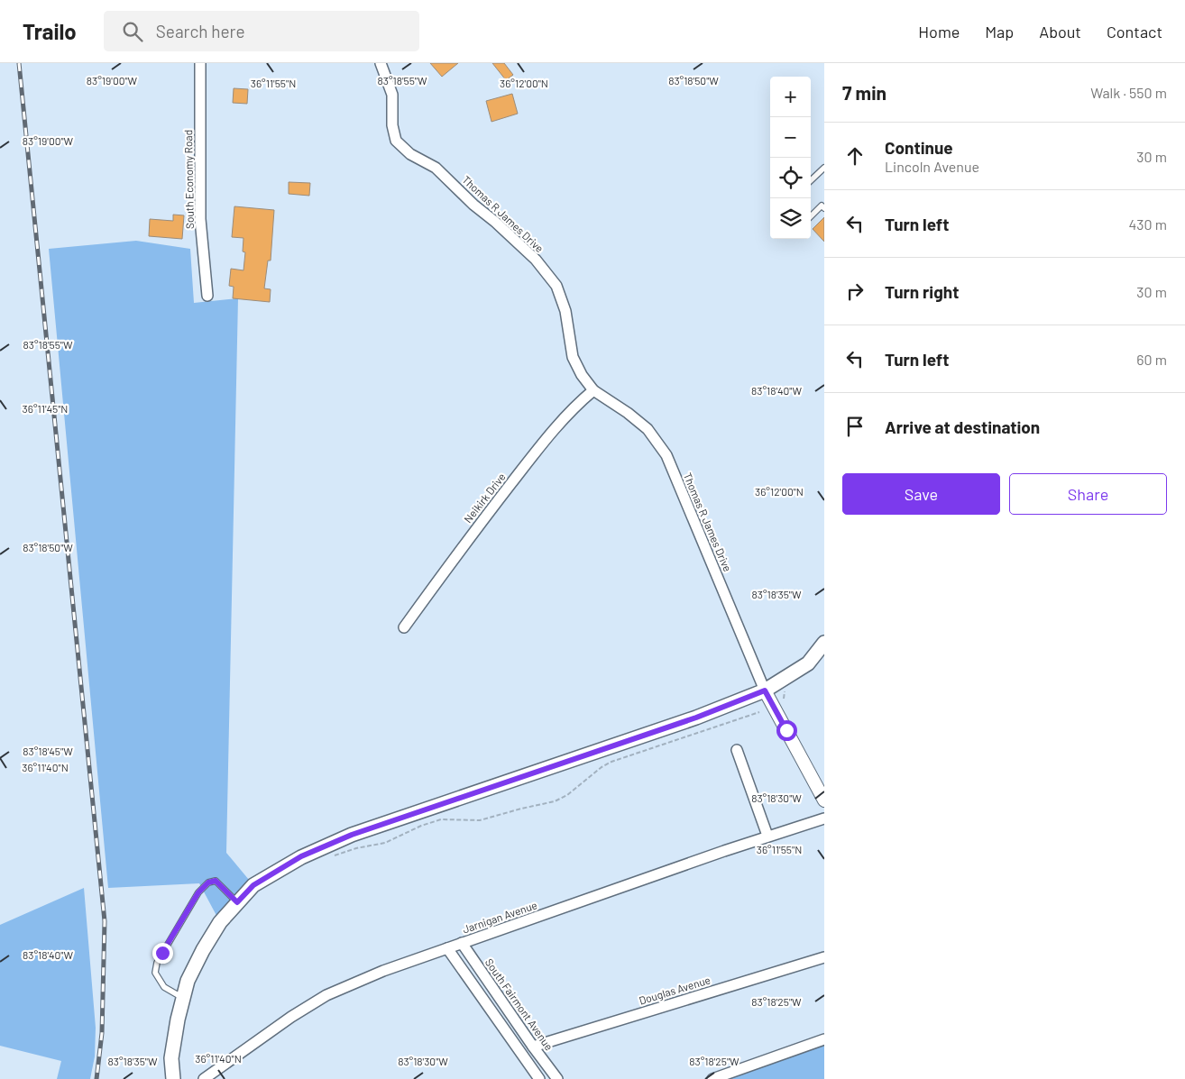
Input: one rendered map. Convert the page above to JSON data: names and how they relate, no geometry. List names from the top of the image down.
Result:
{
  "streets": {
    "street": [
      "South Economy Road",
      "Thomas R James Drive",
      "Neikirk Drive",
      "Jarnigan Avenue",
      "Douglas Avenue",
      "South Fairmont Avenue"
    ]
  },
  "crossings": [
    ["Thomas R James Drive", "Neikirk Drive"],
    ["Jarnigan Avenue", "South Fairmont Avenue"],
    ["Douglas Avenue", "South Fairmont Avenue"]
  ],
  "page": {
    "header": "Trailo",
    "search": "Search here",
    "nav": [
      "Home",
      "Map",
      "About",
      "Contact"
    ],
    "heading": ["7 min", "Walk · 550 m"],
    "map_buttons": ["+", "−"],
    "list": [
      ["Continue", "Lincoln Avenue", "30 m"],
      ["Turn left", "430 m"],
      ["Turn right", "30 m"],
      ["Turn left", "60 m"],
      "Arrive at destination"
    ],
    "buttons": ["Save", "Share"]
  },
  "coordinates": [
    "83°19'00\"W",
    "83°18'55\"W",
    "83°18'50\"W",
    "36°11'55\"N",
    "36°12'00\"N",
    "83°18'40\"W",
    "36°11'45\"N",
    "83°18'35\"W",
    "83°18'45\"W",
    "36°11'40\"N",
    "83°18'30\"W",
    "83°18'25\"W"
  ]
}
